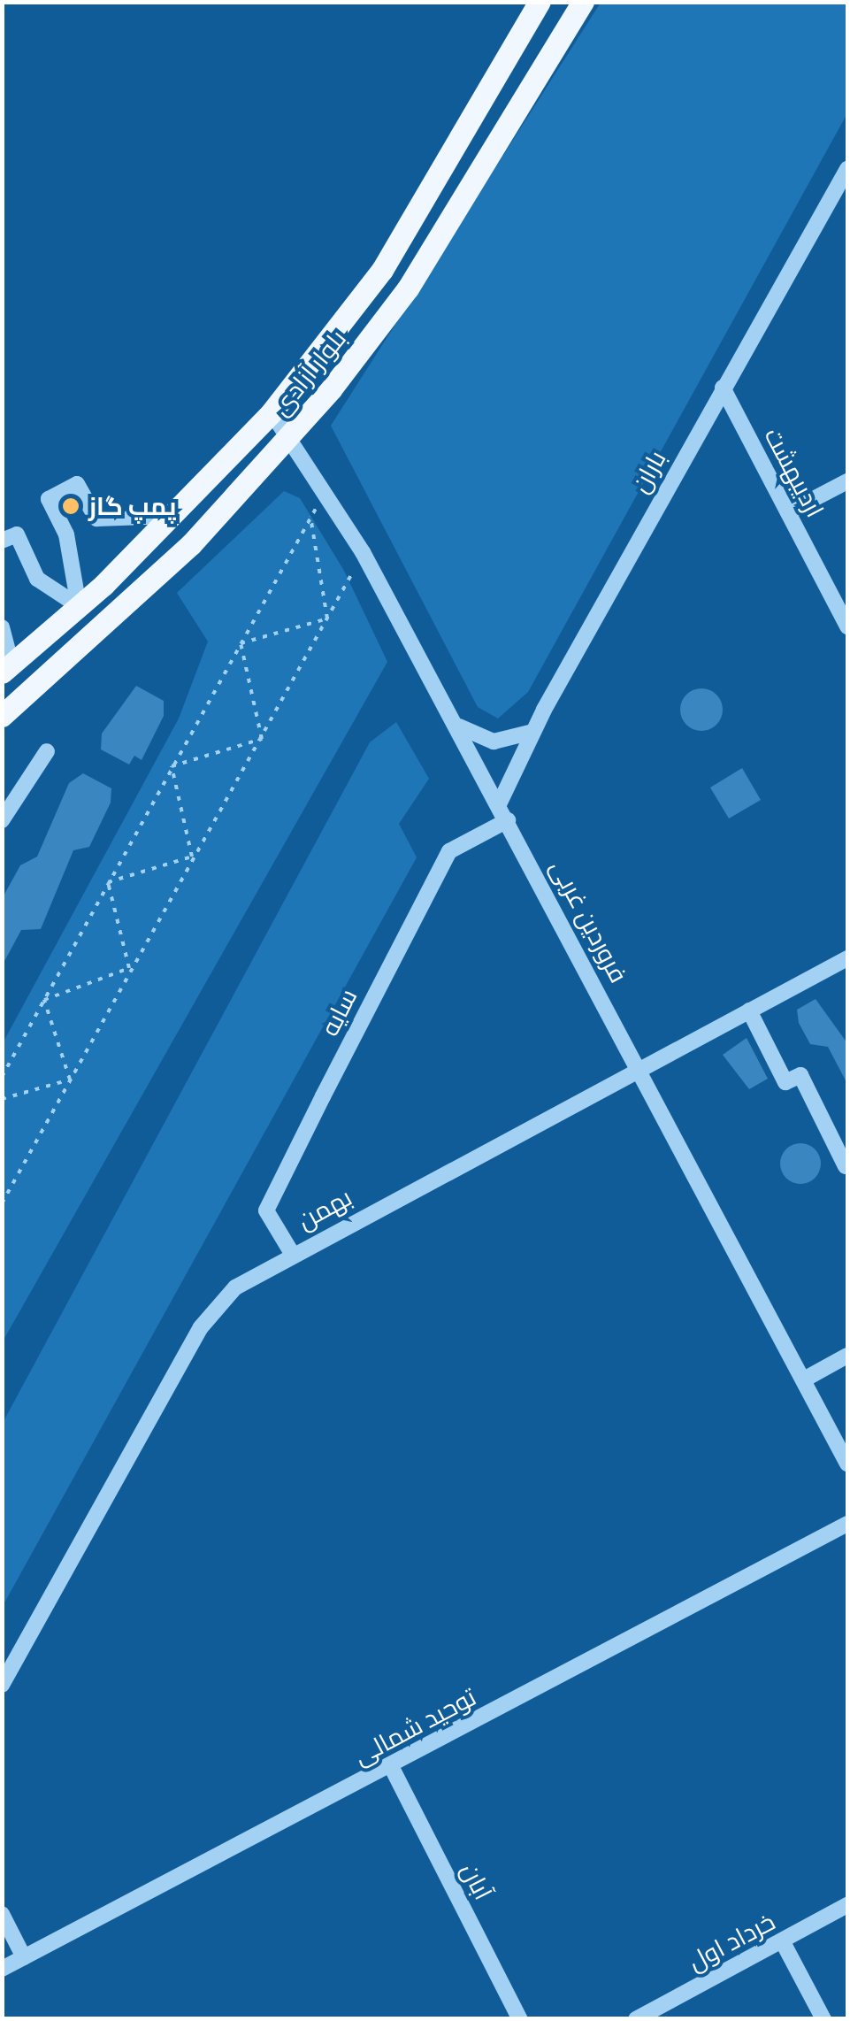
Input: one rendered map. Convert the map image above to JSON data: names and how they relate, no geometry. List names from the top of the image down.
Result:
{
  "streets": {
    "main road": ["بلوار آزادی"],
    "street": [
      "باران",
      "اردیبهشت",
      "فروردین غربی",
      "سایه",
      "بهمن",
      "توحید شمالی",
      "آبان",
      "خرداد اول"
    ]
  },
  "crossings": [
    ["بلوار آزادی", "فروردین غربی"],
    ["باران", "اردیبهشت"],
    ["باران", "فروردین غربی"],
    ["فروردین غربی", "سایه"],
    ["فروردین غربی", "بهمن"],
    ["سایه", "بهمن"],
    ["توحید شمالی", "آبان"]
  ],
  "places": ["پمپ گاز"]
}
